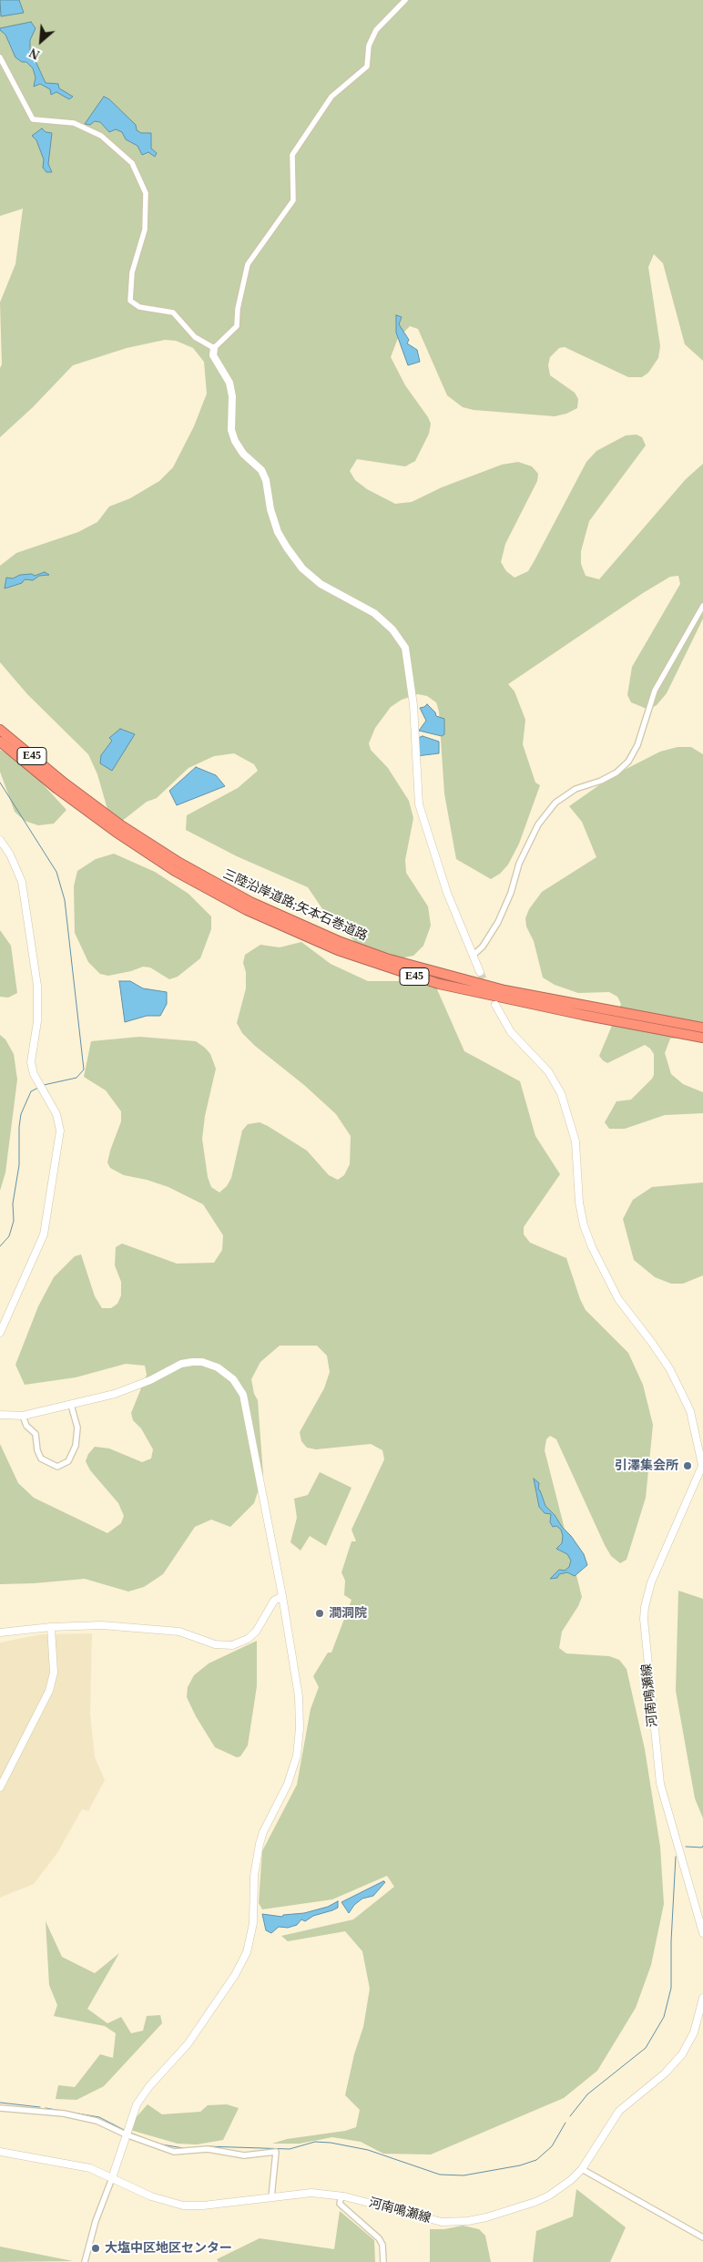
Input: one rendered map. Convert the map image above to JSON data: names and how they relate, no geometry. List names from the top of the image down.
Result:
{
  "streets": {
    "highway": ["E45", "三陸沿岸道路;矢本石巻道路"],
    "street": ["河南鳴瀬線"]
  },
  "places": ["引澤集会所", "澗洞院", "大塩中区地区センター"],
  "north": "bottom left"
}
